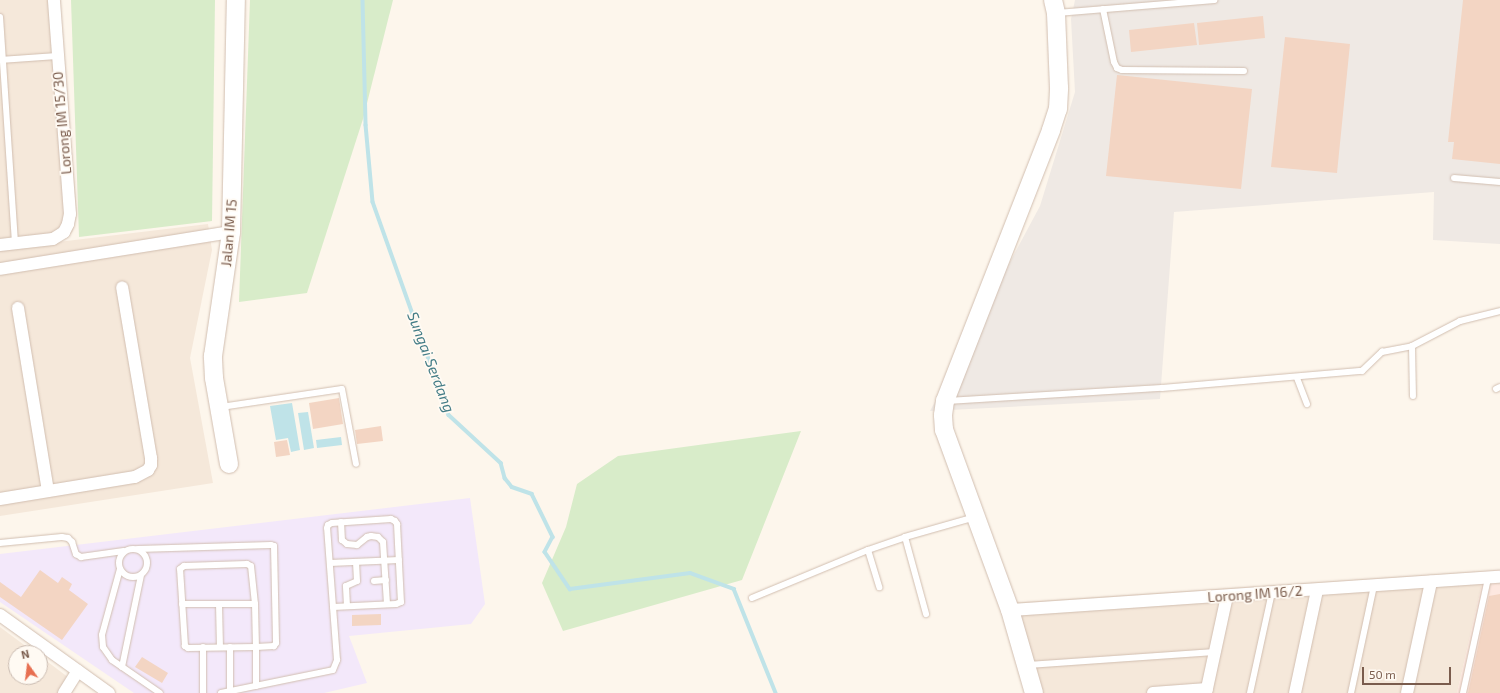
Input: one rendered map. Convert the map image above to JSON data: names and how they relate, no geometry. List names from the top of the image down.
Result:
{
  "streets": {
    "street": ["Lorong IM 15/30", "Jalan IM 15", "Lorong IM 16/2"]
  },
  "water": ["Sungai Serdang"],
  "scale_bar": "50 m",
  "north": "top"
}
